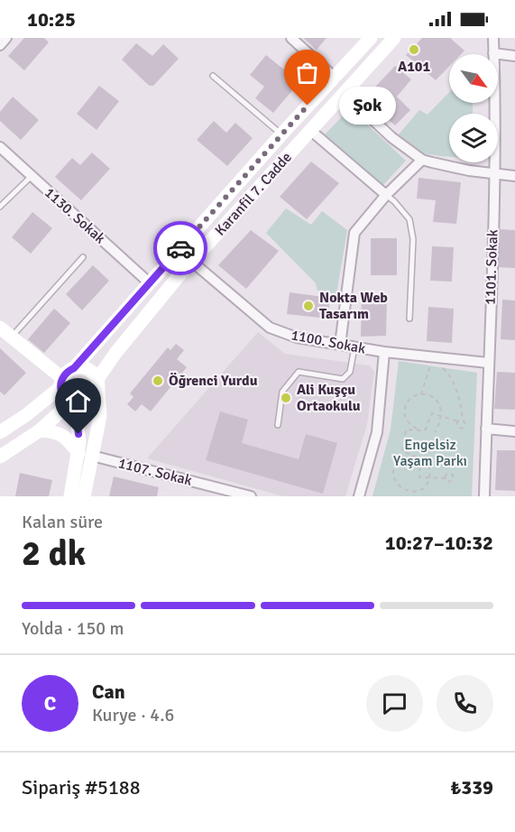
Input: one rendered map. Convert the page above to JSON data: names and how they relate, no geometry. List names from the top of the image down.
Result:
{
  "streets": {
    "street": [
      "Karanfil 7. Cadde",
      "1130. Sokak",
      "1101. Sokak",
      "1100. Sokak",
      "1107. Sokak"
    ]
  },
  "crossings": [
    ["Karanfil 7. Cadde", "1130. Sokak"],
    ["Karanfil 7. Cadde", "1100. Sokak"],
    ["1101. Sokak", "1100. Sokak"]
  ],
  "parks": ["Engelsiz Yaşam Parkı"],
  "places": [
    "A101",
    "Şok",
    "Nokta Web Tasarım",
    "Öğrenci Yurdu",
    "Ali Kuşçu Ortaokulu"
  ],
  "north": "bottom right",
  "page": {
    "status": "10:25",
    "bubble": "Şok",
    "heading": ["2 dk", "Kalan süre", "10:27–10:32"],
    "panel": [
      "Can",
      "Kurye · 4.6",
      "Sipariş #5188",
      "₺339"
    ],
    "bar": "Yolda · 150 m",
    "round": "C"
  }
}
